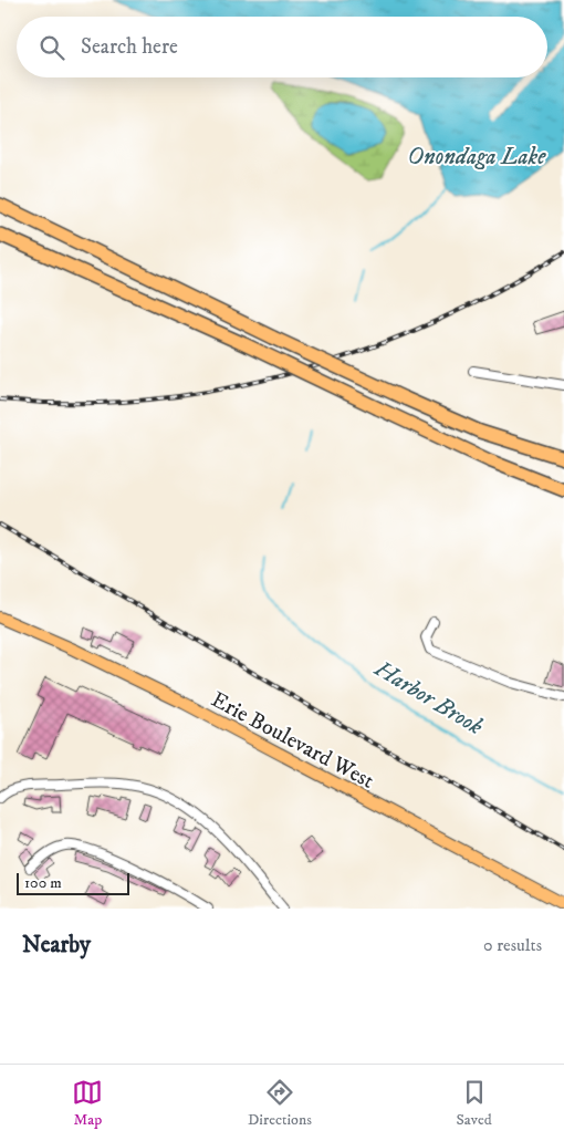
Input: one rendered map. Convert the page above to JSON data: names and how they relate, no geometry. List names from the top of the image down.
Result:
{
  "streets": {
    "main road": ["Erie Boulevard West"]
  },
  "water": ["Onondaga Lake", "Harbor Brook"],
  "scale_bar": "100 m",
  "page": {
    "search": "Search here",
    "scale": "100 m",
    "heading": ["Nearby", "0 results"],
    "nav": ["Map", "Directions", "Saved"]
  }
}
